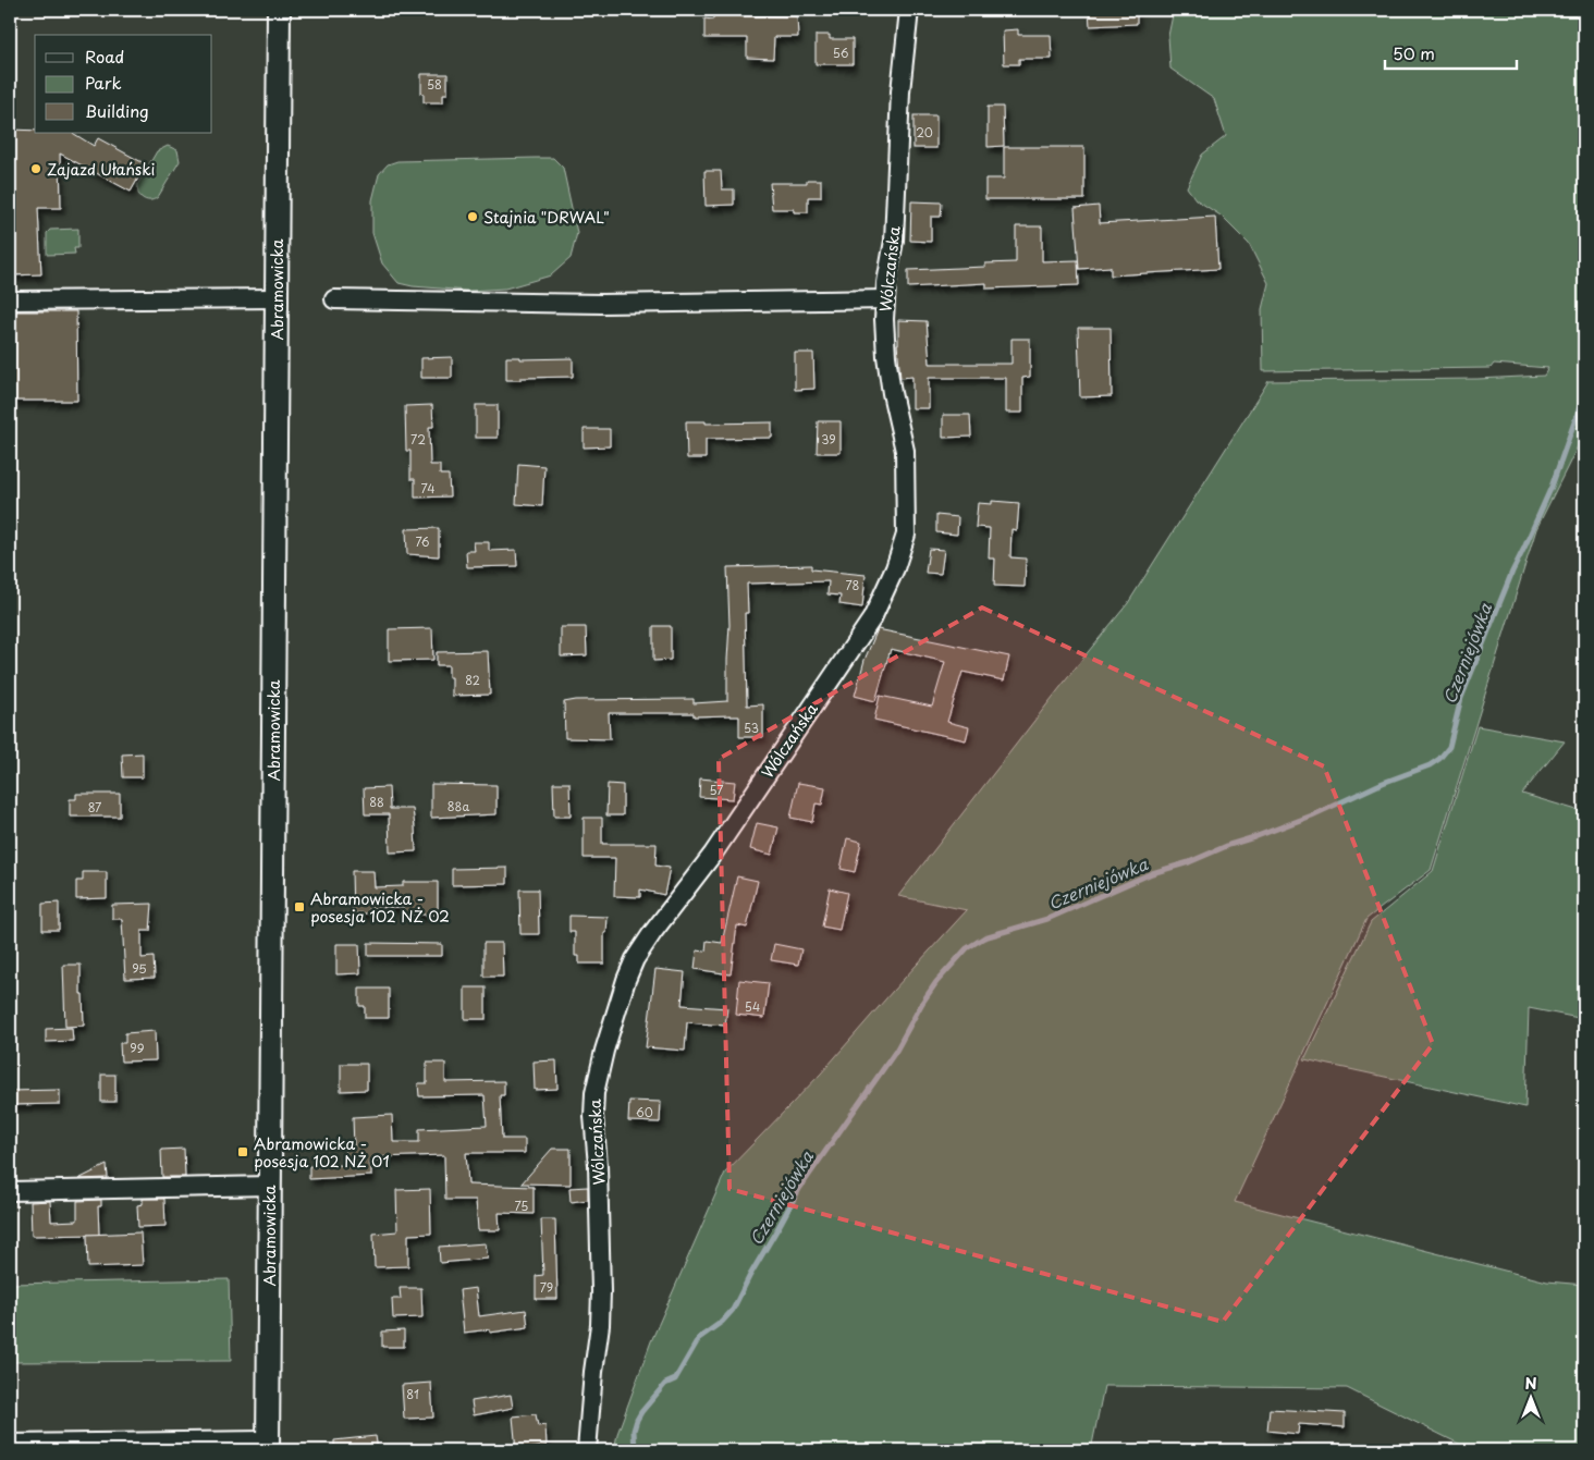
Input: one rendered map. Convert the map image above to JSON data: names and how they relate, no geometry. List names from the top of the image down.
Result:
{
  "streets": {
    "main road": ["Abramowicka"],
    "street": ["Wólczańska"]
  },
  "water": ["Czerniejówka"],
  "places": {
    "other": ["Zajazd Ułański", "Stajnia \"DRWAL\""],
    "transit": ["Abramowicka - posesja 102 NŻ 02", "Abramowicka - posesja 102 NŻ 01"]
  },
  "house_numbers": [
    "56",
    "58",
    "20",
    "72",
    "39",
    "74",
    "76",
    "78",
    "82",
    "53",
    "57",
    "88",
    "88a",
    "87",
    "95",
    "54",
    "99",
    "60",
    "75",
    "79",
    "81"
  ],
  "legend": ["Road", "Park", "Building"],
  "scale_bar": "50 m",
  "north": "top"
}
